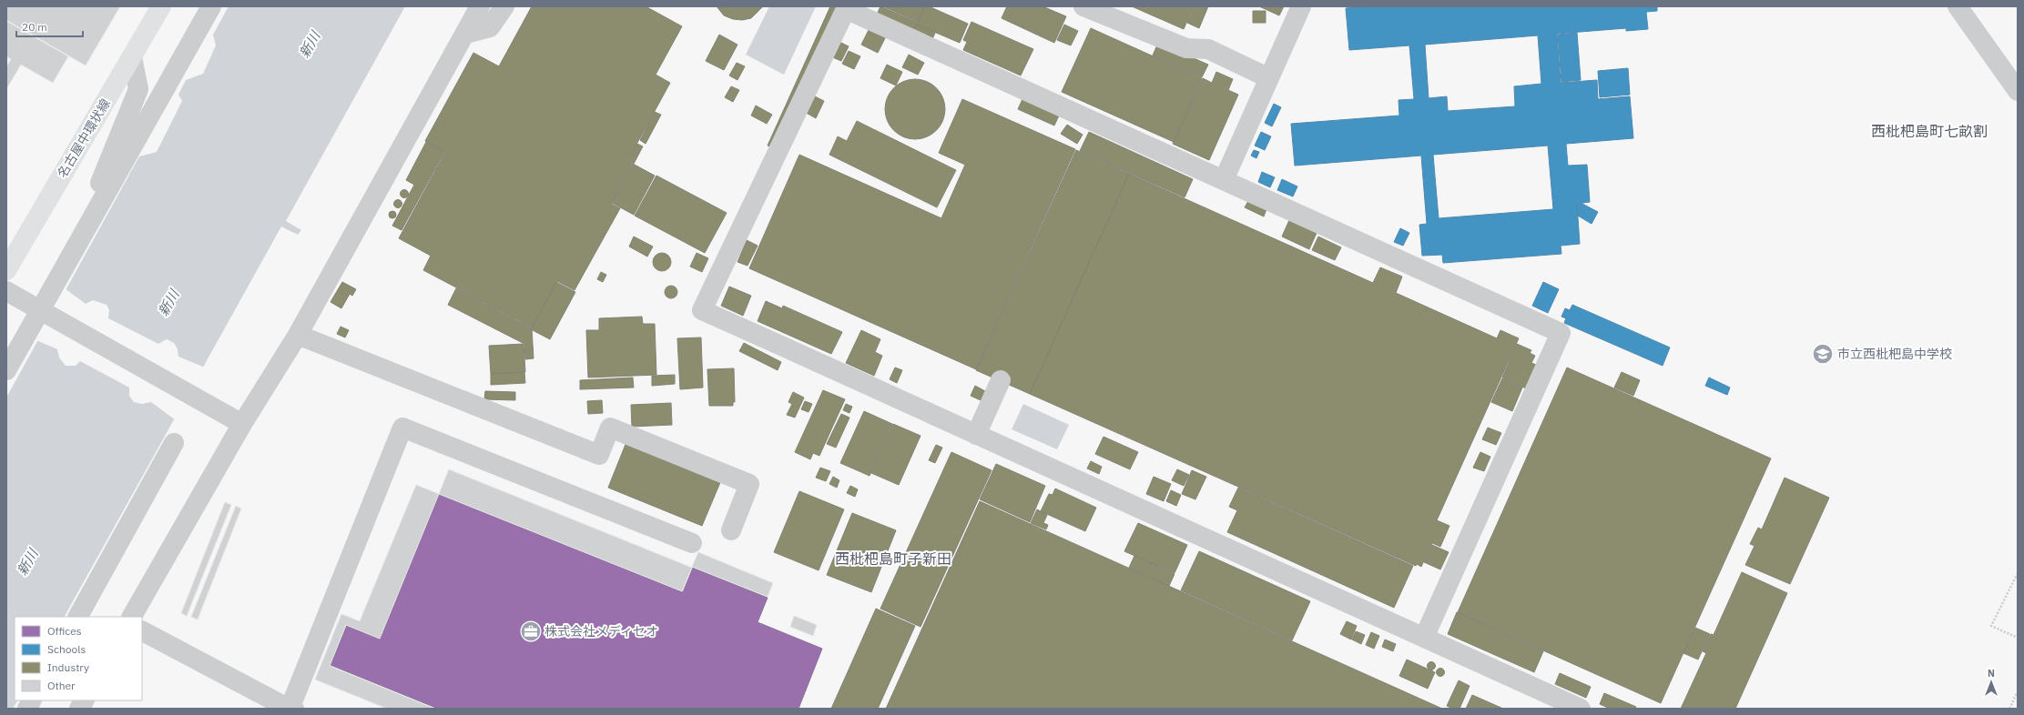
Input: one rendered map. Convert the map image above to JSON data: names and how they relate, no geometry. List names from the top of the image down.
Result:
{
  "streets": {
    "main road": ["名古屋中環状線"]
  },
  "districts": ["西枇杷島町七畝割", "西枇杷島町子新田"],
  "water": ["新川"],
  "places": {
    "school or university": ["市立西枇杷島中学校"],
    "office": ["株式会社メディセオ"]
  },
  "legend": [
    "Offices",
    "Schools",
    "Industry",
    "Other"
  ],
  "scale_bar": "20 m",
  "north": "top"
}
